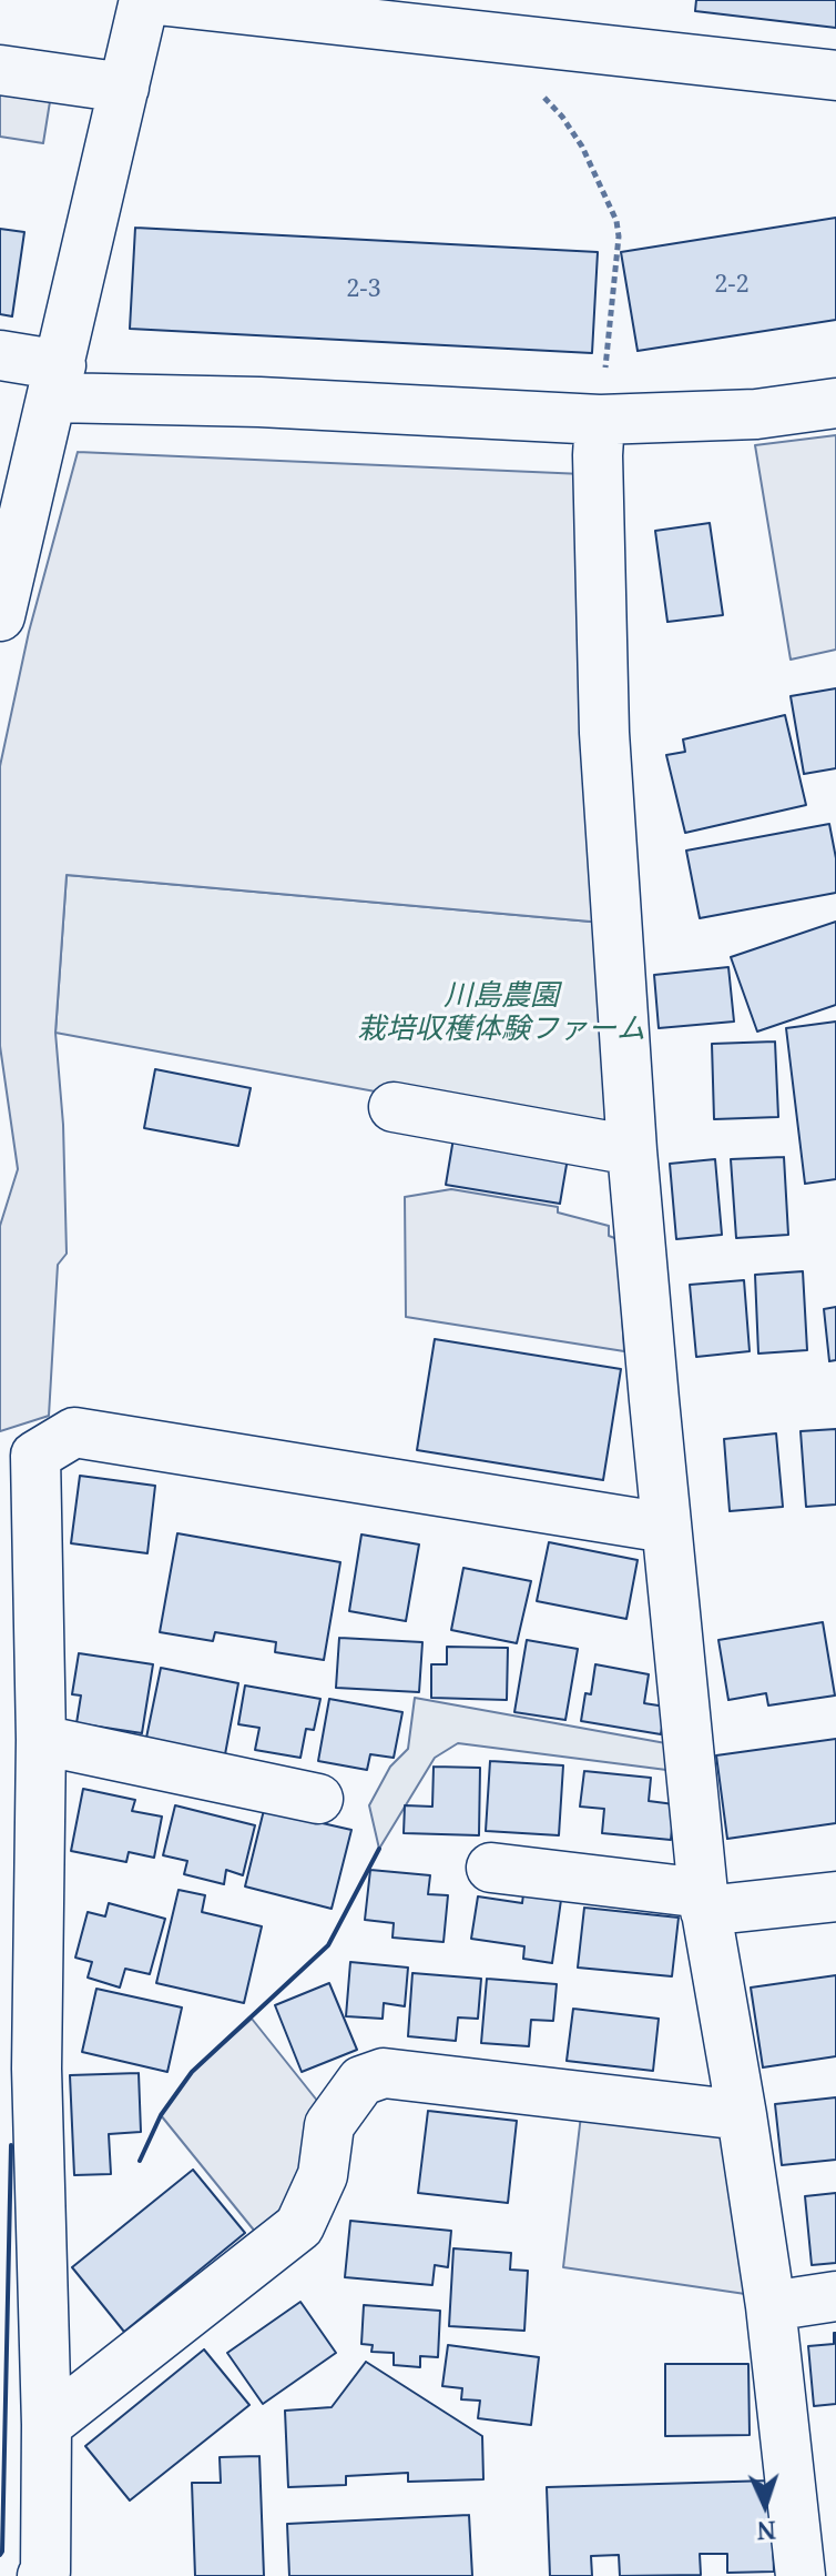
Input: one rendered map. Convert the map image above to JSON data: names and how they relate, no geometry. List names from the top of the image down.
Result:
{
  "parks": ["川島農園 栽培収穫体験ファーム"],
  "house_numbers": ["2-2", "2-3"],
  "north": "bottom"
}
